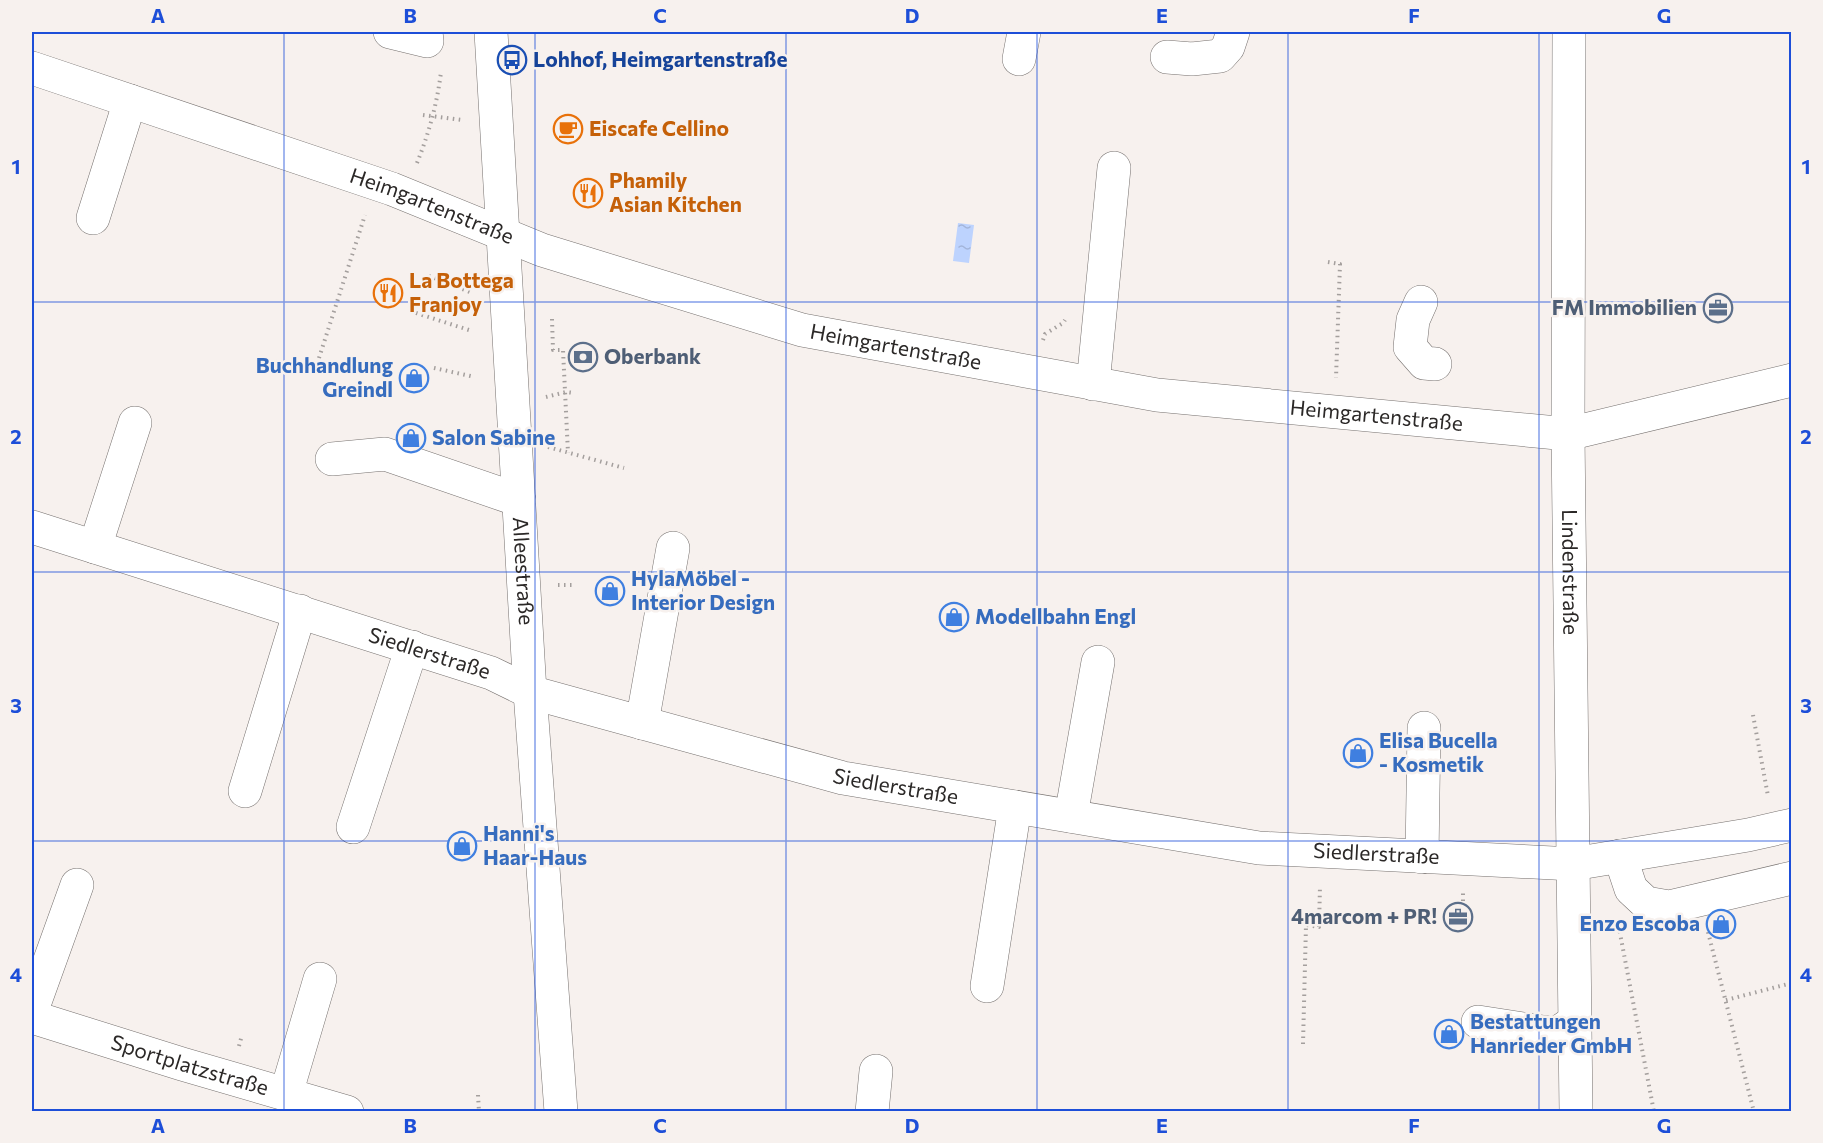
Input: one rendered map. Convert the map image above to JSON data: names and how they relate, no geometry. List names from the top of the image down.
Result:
{
  "streets": {
    "street": [
      "Heimgartenstraße",
      "Alleestraße",
      "Lindenstraße",
      "Siedlerstraße",
      "Sportplatzstraße"
    ]
  },
  "crossings": [
    ["Heimgartenstraße", "Alleestraße"],
    ["Heimgartenstraße", "Lindenstraße"],
    ["Alleestraße", "Siedlerstraße"],
    ["Lindenstraße", "Siedlerstraße"]
  ],
  "places": {
    "bus stop": ["Lohhof, Heimgartenstraße"],
    "cafe": ["Eiscafe Cellino"],
    "restaurant": ["Phamily Asian Kitchen", "La Bottega Franjoy"],
    "office": ["FM Immobilien", "4marcom + PR!"],
    "bank": ["Oberbank"],
    "shop": [
      "Buchhandlung Greindl",
      "Salon Sabine",
      "HylaMöbel - Interior Design",
      "Modellbahn Engl",
      "Elisa Bucella - Kosmetik",
      "Hanni's Haar-Haus",
      "Enzo Escoba",
      "Bestattungen Hanrieder GmbH"
    ]
  },
  "grid": {
    "columns": [
      "A",
      "B",
      "C",
      "D",
      "E",
      "F",
      "G"
    ],
    "rows": [
      "1",
      "2",
      "3",
      "4"
    ]
  }
}
